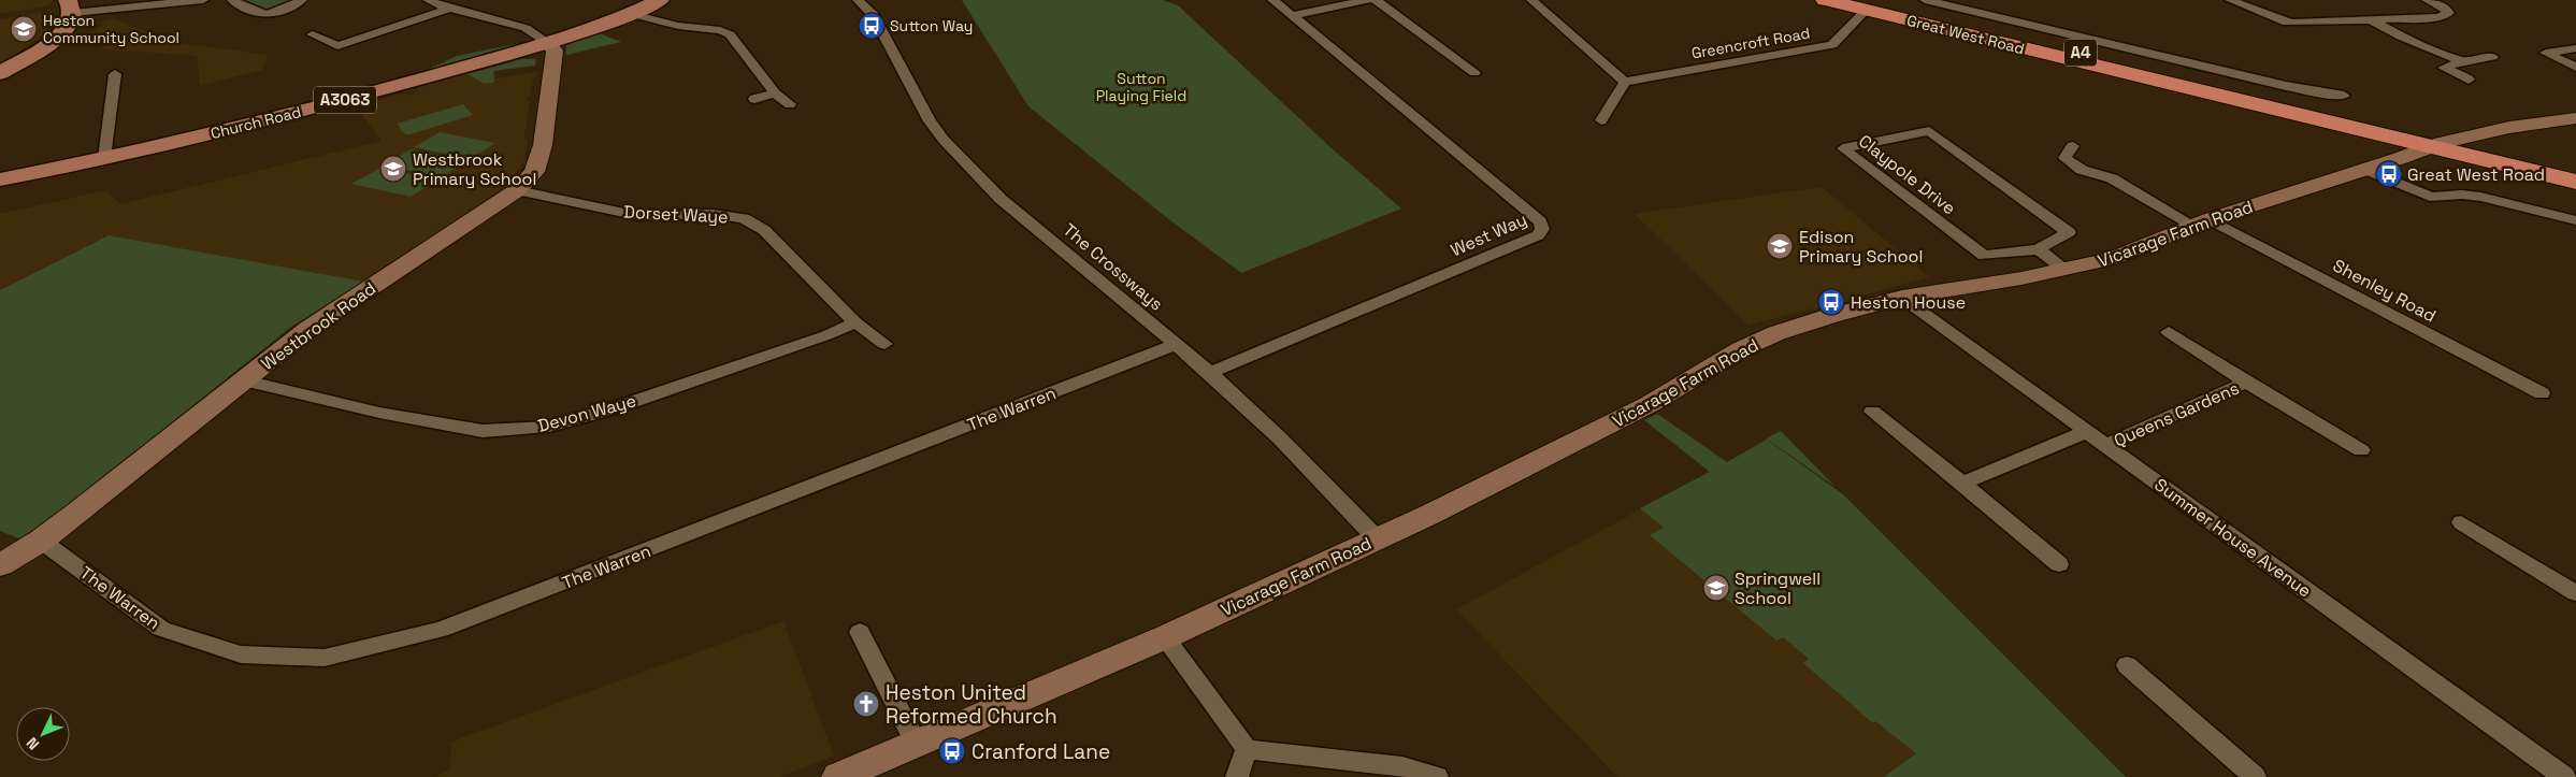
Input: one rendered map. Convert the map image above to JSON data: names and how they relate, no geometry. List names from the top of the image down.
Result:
{
  "streets": {
    "highway": ["Great West Road", "A4"],
    "main road": ["A3063", "Church Road"],
    "street": [
      "Greencroft Road",
      "Claypole Drive",
      "Dorset Waye",
      "Vicarage Farm Road",
      "West Way",
      "The Crossways",
      "Shenley Road",
      "Westbrook Road",
      "The Warren",
      "Devon Waye",
      "Queens Gardens",
      "Summer House Avenue"
    ]
  },
  "crossings": [
    ["Great West Road", "Greencroft Road"],
    ["Great West Road", "A4"],
    ["Great West Road", "Vicarage Farm Road"],
    ["A4", "Vicarage Farm Road"],
    ["Church Road", "Westbrook Road"],
    ["Dorset Waye", "Westbrook Road"],
    ["Dorset Waye", "Devon Waye"],
    ["Vicarage Farm Road", "The Crossways"],
    ["Vicarage Farm Road", "Shenley Road"],
    ["Vicarage Farm Road", "Summer House Avenue"],
    ["West Way", "The Crossways"],
    ["The Crossways", "The Warren"],
    ["Westbrook Road", "The Warren"],
    ["Westbrook Road", "Devon Waye"],
    ["Queens Gardens", "Summer House Avenue"]
  ],
  "parks": ["Sutton Playing Field"],
  "places": {
    "bus stop": [
      "Sutton Way",
      "Great West Road",
      "Heston House",
      "Cranford Lane"
    ],
    "school or university": [
      "Heston Community School",
      "Westbrook Primary School",
      "Edison Primary School",
      "Springwell School"
    ],
    "church": ["Heston United Reformed Church"]
  },
  "north": "bottom left"
}
